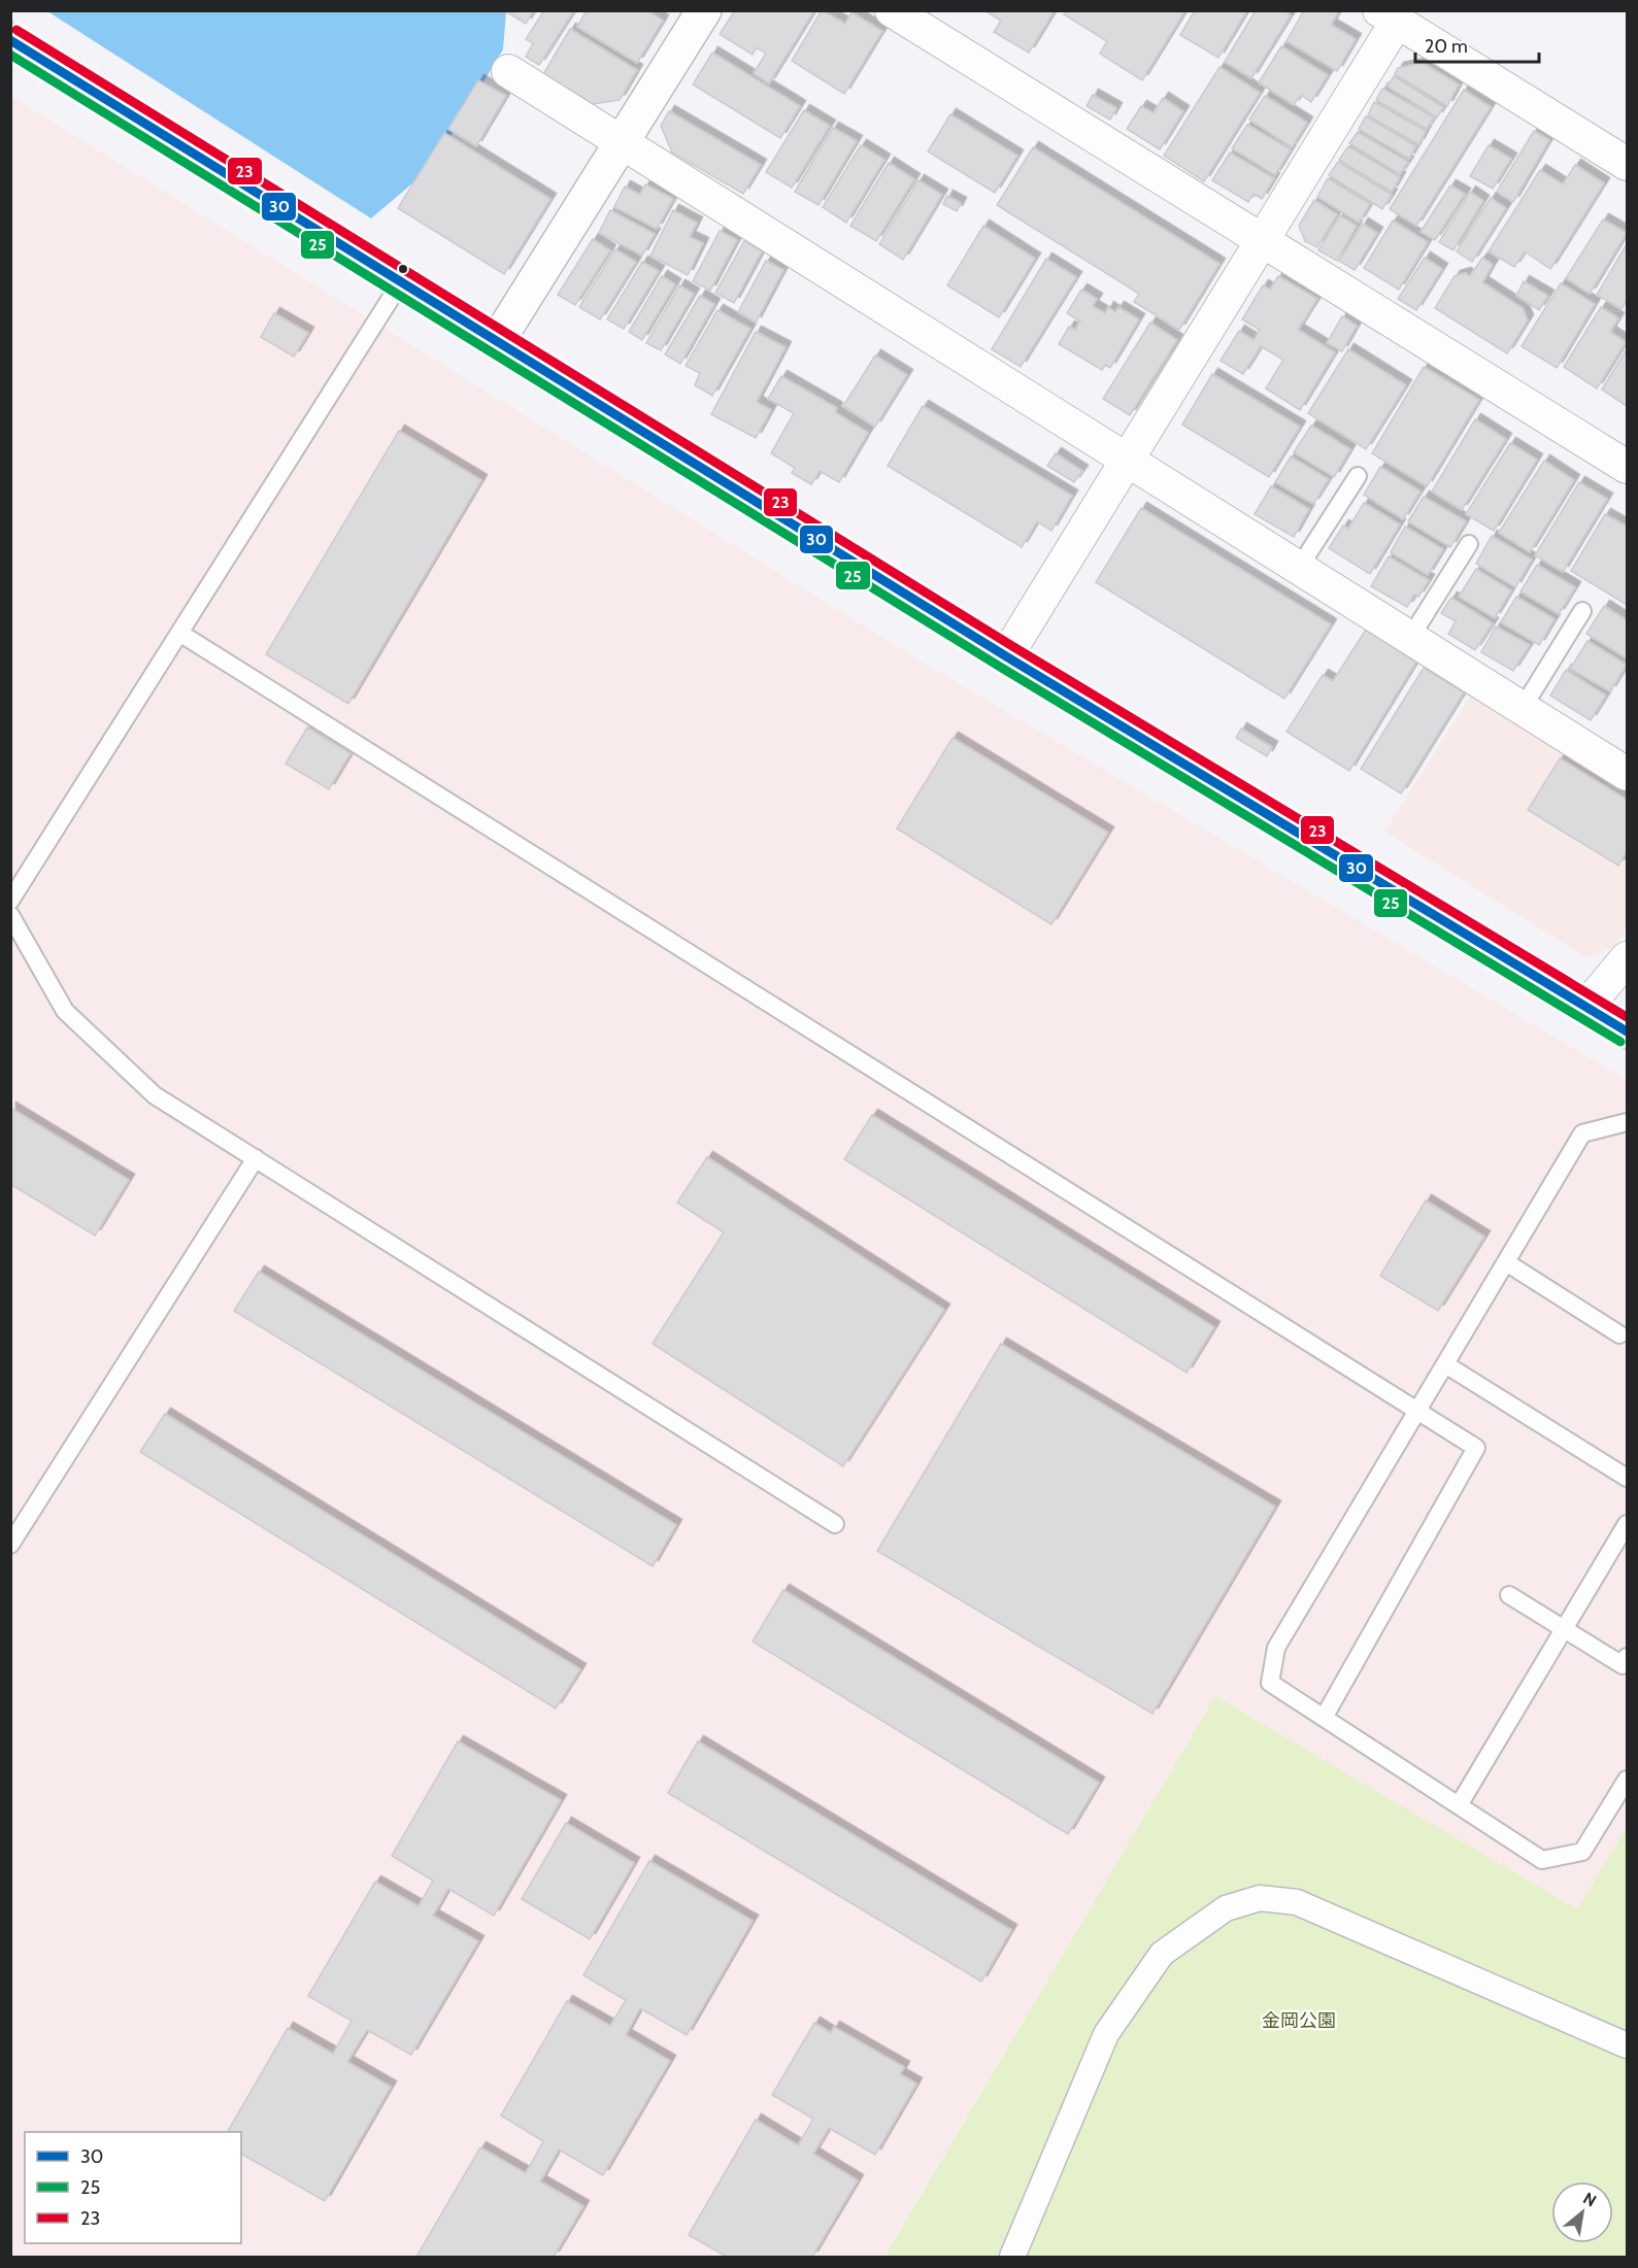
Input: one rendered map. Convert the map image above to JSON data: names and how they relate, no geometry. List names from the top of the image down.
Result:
{
  "parks": ["金岡公園"],
  "lines": ["transit line 23", "transit line 30", "transit line 25"],
  "legend": ["30", "25", "23"],
  "scale_bar": "20 m",
  "north": "top right"
}
